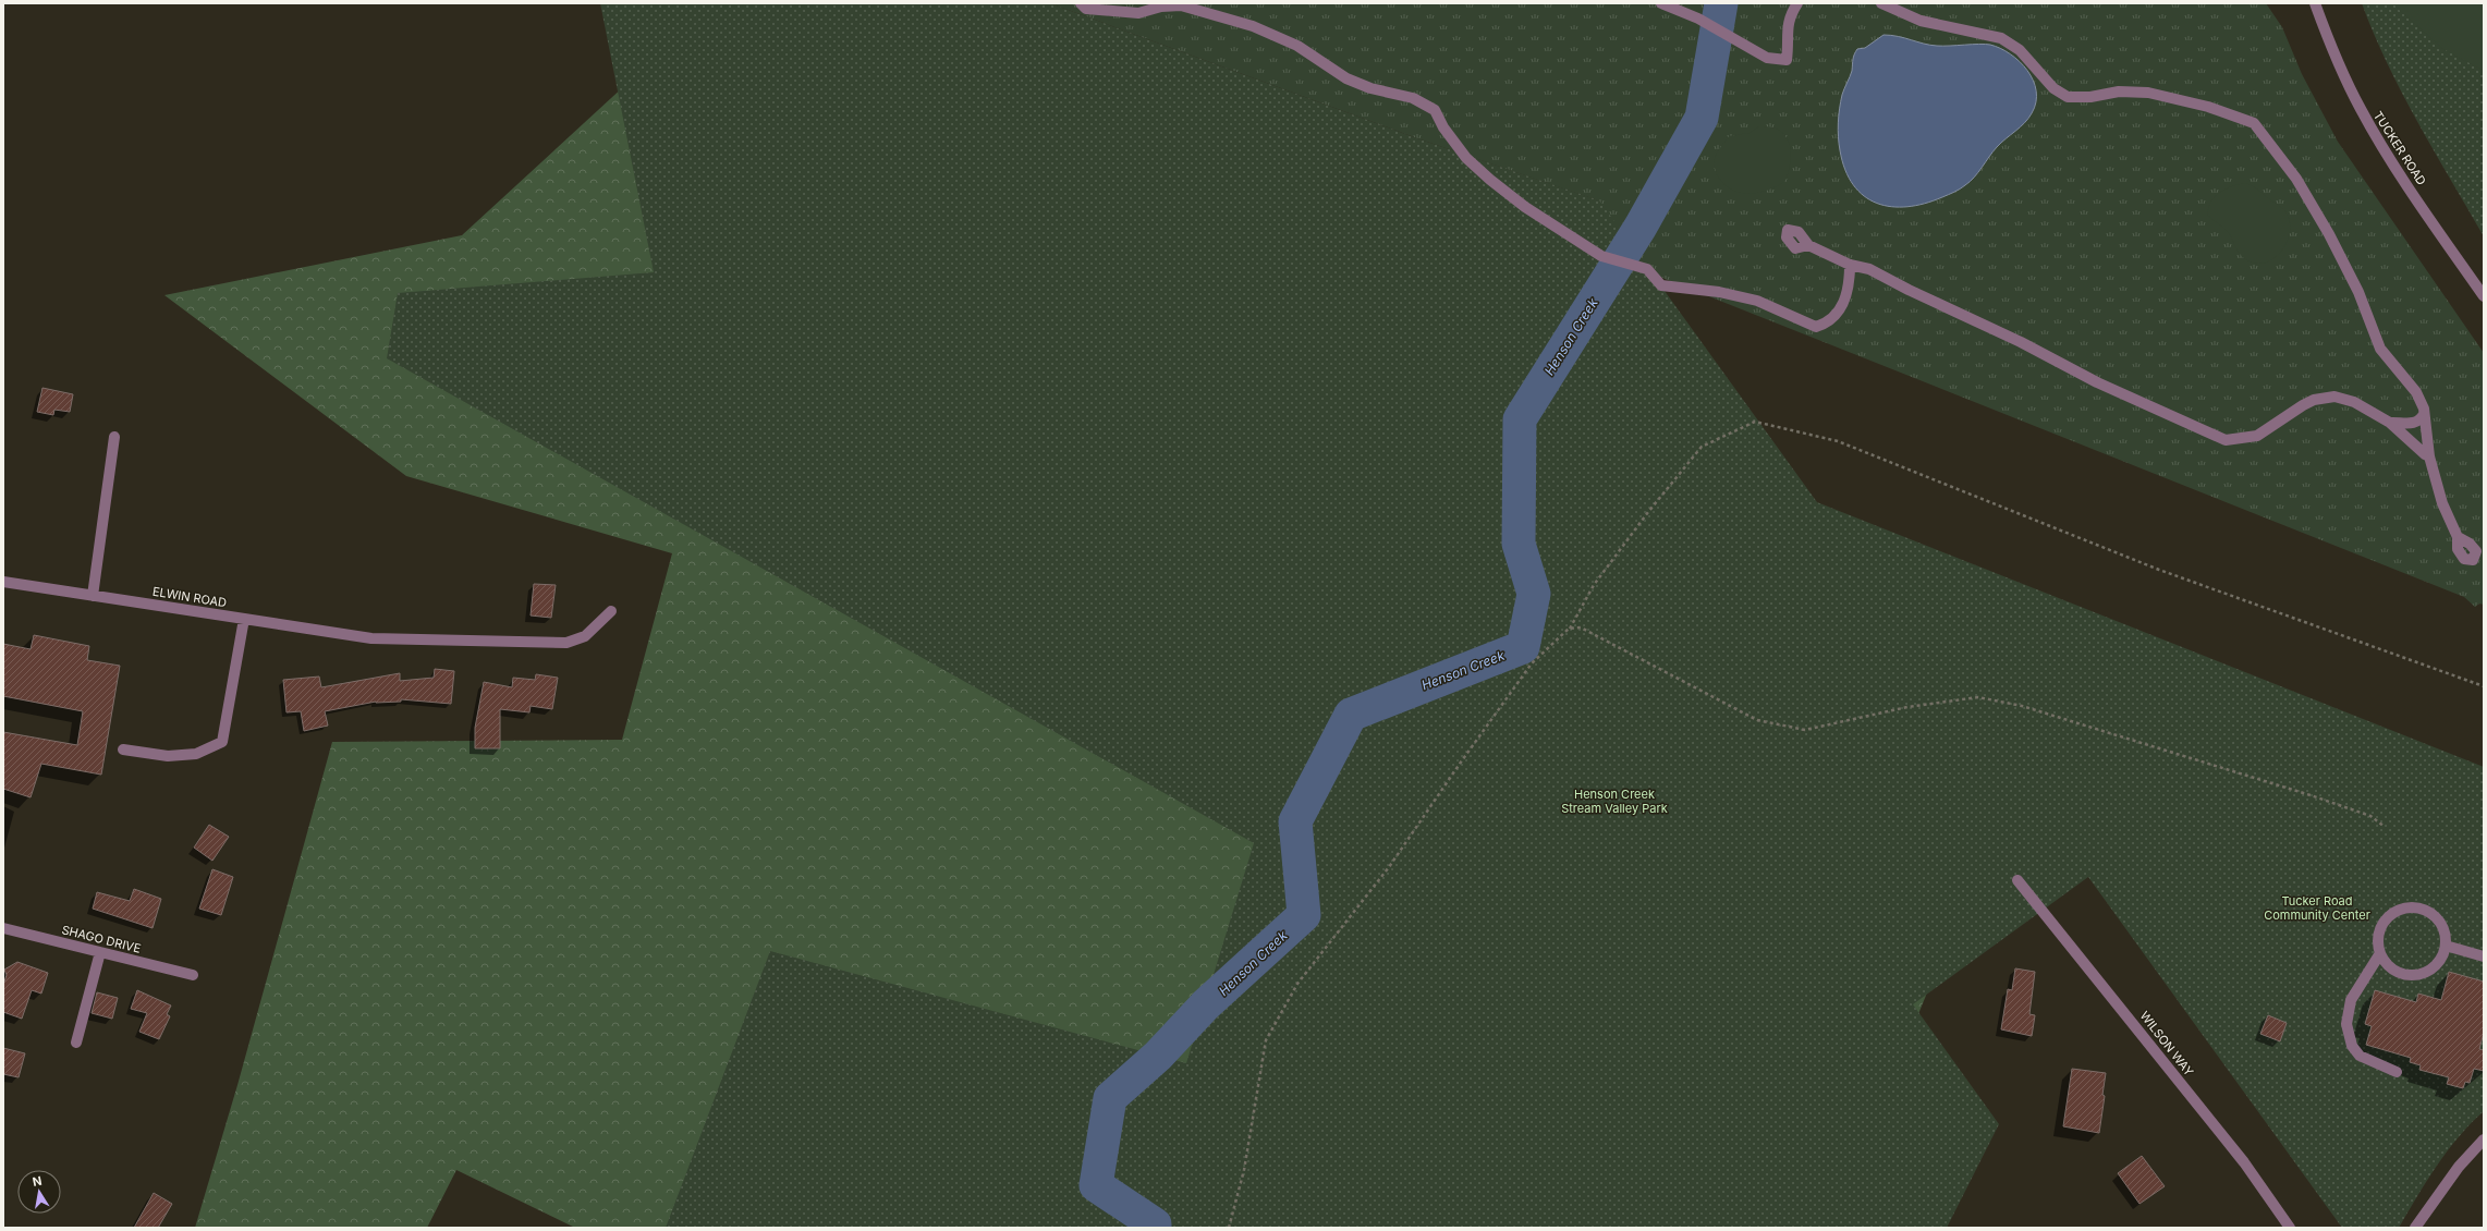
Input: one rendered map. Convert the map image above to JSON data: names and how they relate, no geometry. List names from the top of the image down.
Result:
{
  "streets": {
    "street": [
      "TUCKER ROAD",
      "ELWIN ROAD",
      "SHAGO DRIVE",
      "WILSON WAY"
    ]
  },
  "water": ["Henson Creek"],
  "parks": ["Henson Creek Stream Valley Park", "Tucker Road Community Center"],
  "north": "top"
}
